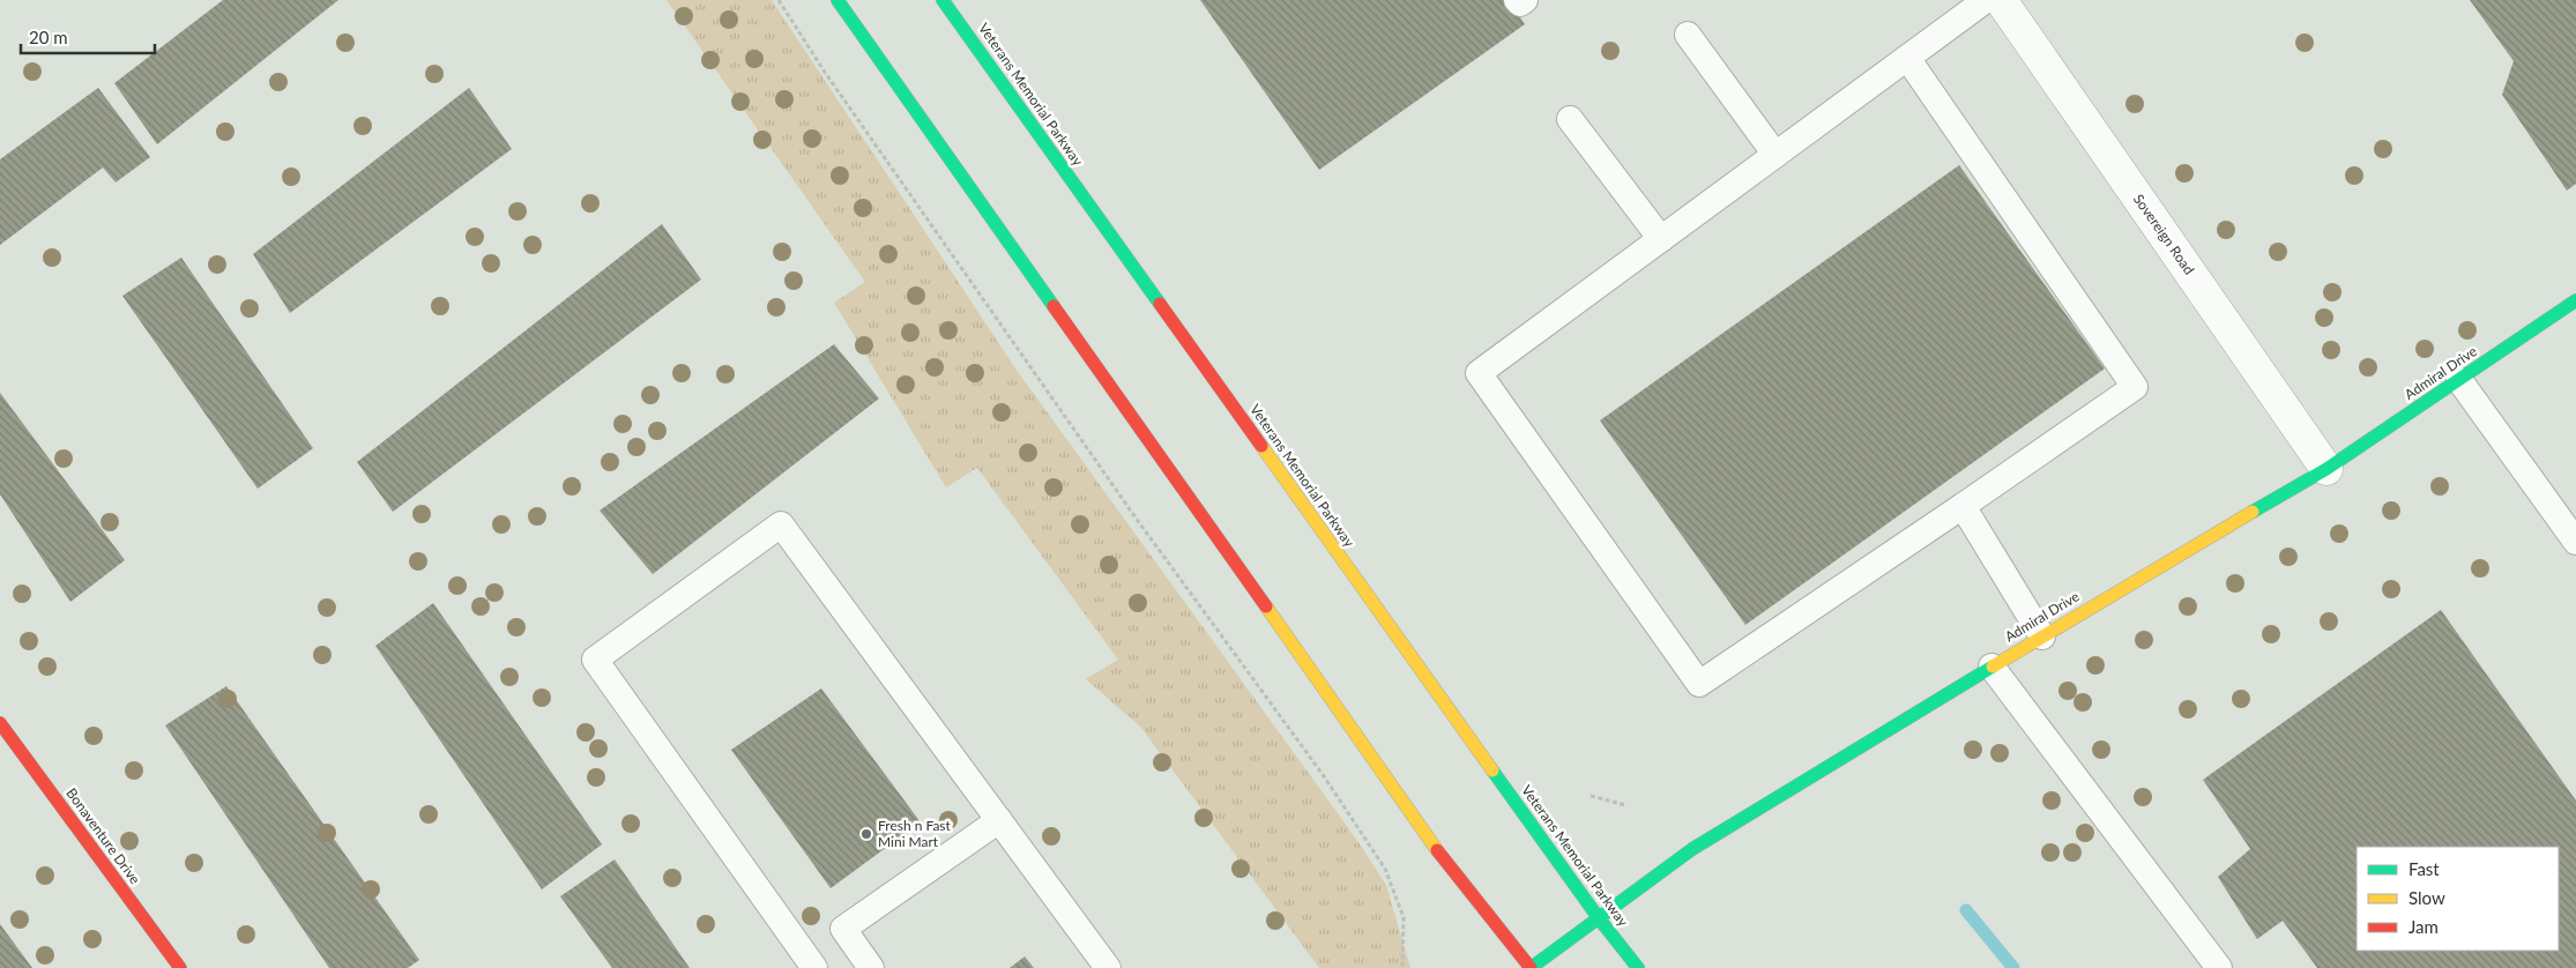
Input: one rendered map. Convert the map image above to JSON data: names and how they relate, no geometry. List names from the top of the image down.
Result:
{
  "streets": {
    "main road": ["Veterans Memorial Parkway", "Admiral Drive", "Bonaventure Drive"],
    "street": ["Sovereign Road"]
  },
  "crossings": [
    ["Veterans Memorial Parkway", "Admiral Drive"],
    ["Sovereign Road", "Admiral Drive"]
  ],
  "places": ["Fresh n Fast Mini Mart"],
  "legend": ["Fast", "Slow", "Jam"],
  "scale_bar": "20 m"
}
